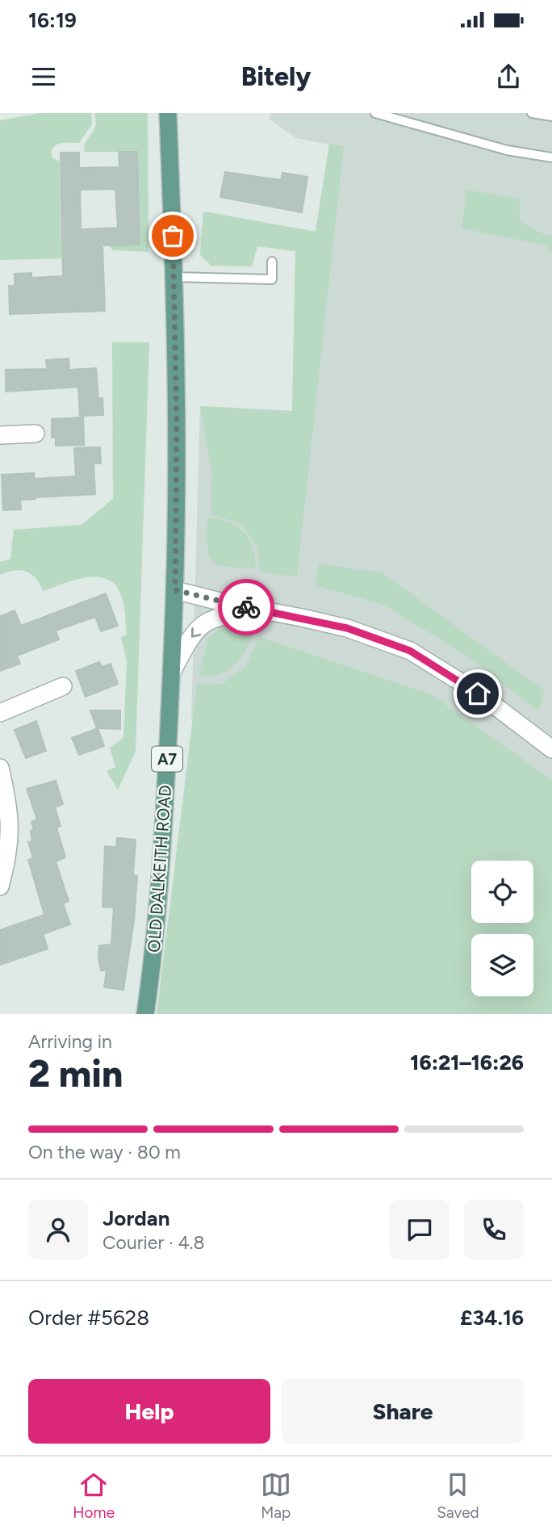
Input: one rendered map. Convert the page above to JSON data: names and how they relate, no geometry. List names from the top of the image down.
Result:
{
  "streets": {
    "main road": ["A7", "OLD DALKEITH ROAD"]
  },
  "page": {
    "status": "16:19",
    "header": "Bitely",
    "heading": ["2 min", "Arriving in", "16:21–16:26"],
    "panel": [
      "Jordan",
      "Courier · 4.8",
      "Order #5628",
      "£34.16"
    ],
    "bar": "On the way · 80 m",
    "buttons": ["Help", "Share"],
    "tabs": ["Home", "Map", "Saved"]
  }
}
